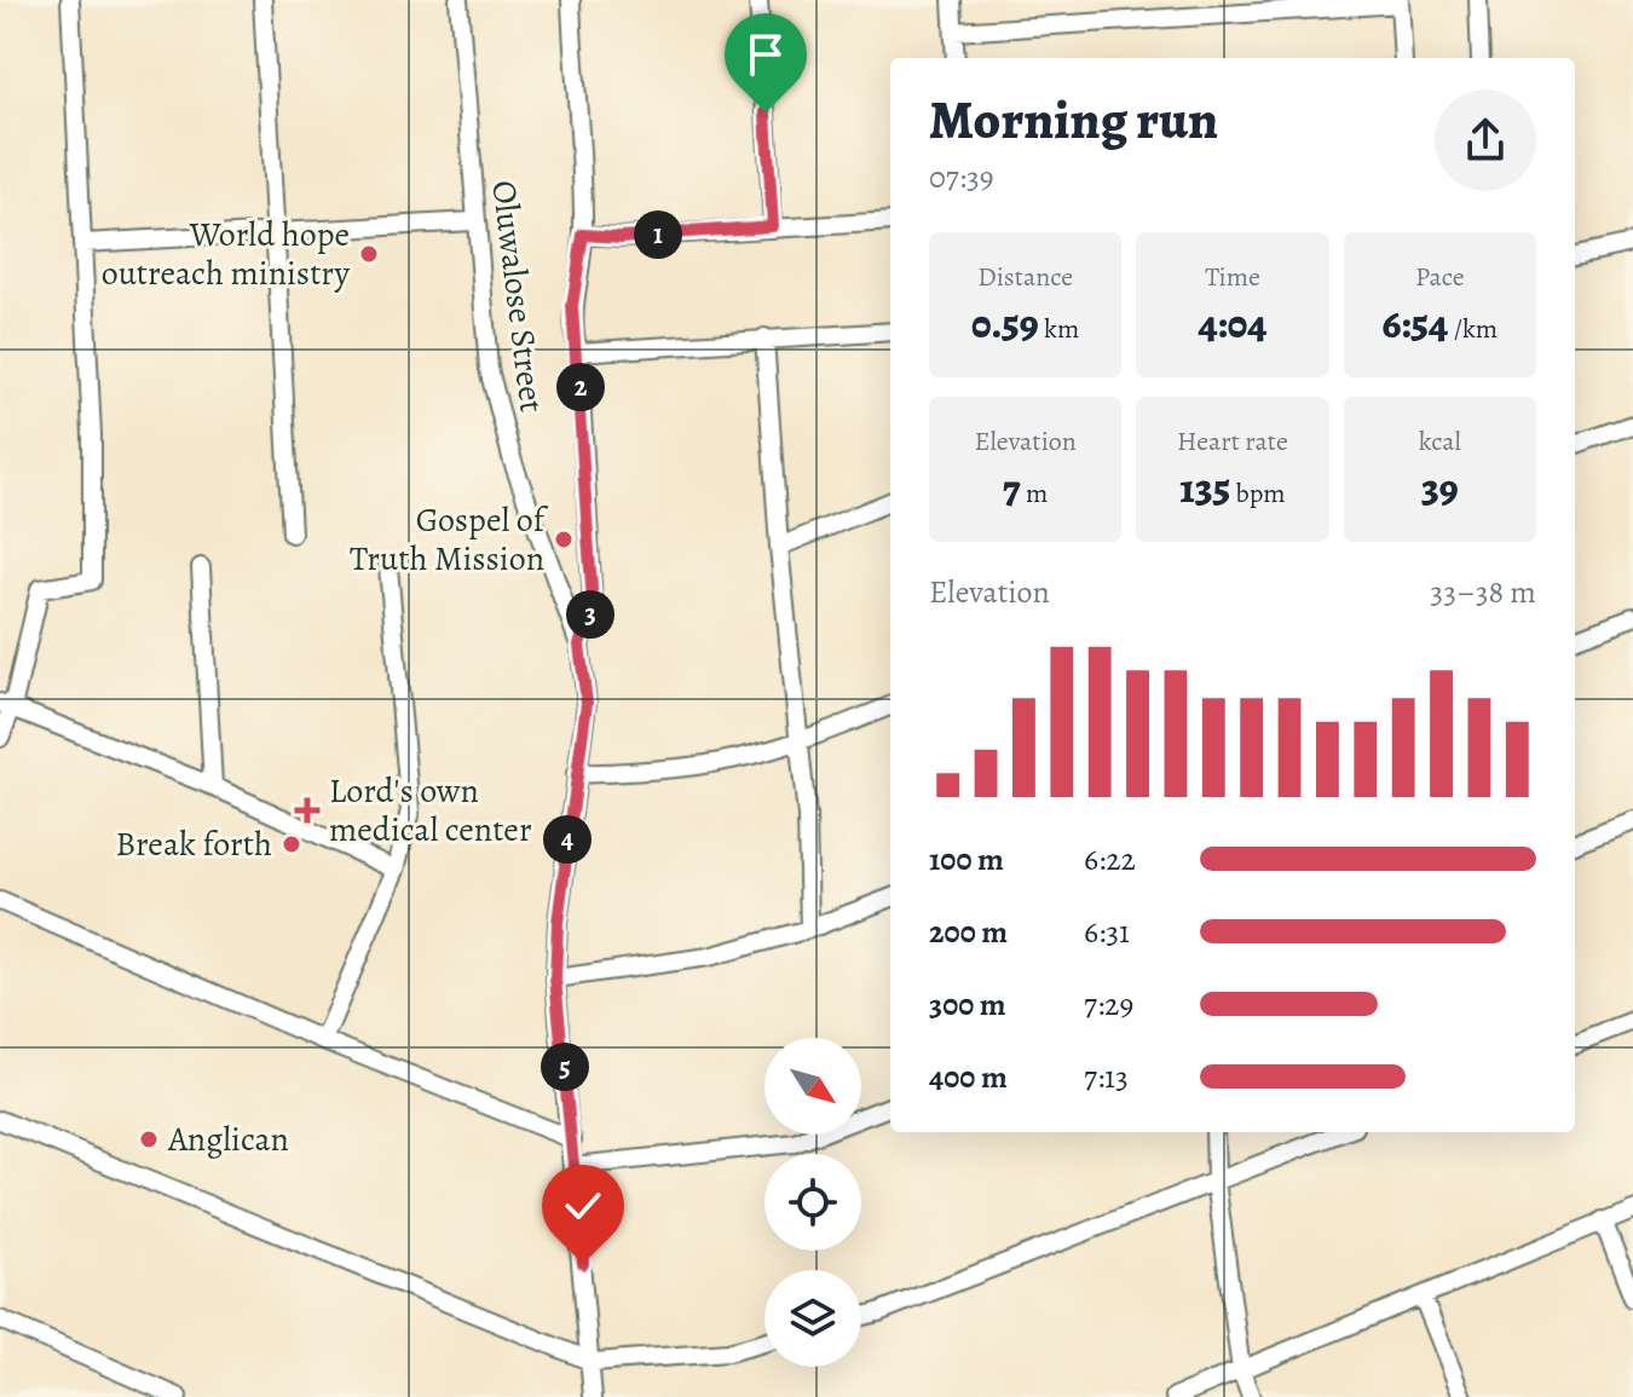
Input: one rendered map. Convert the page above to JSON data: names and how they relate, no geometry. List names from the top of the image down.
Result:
{
  "streets": {
    "street": ["Oluwalose Street"]
  },
  "places": {
    "other": [
      "World hope outreach ministry",
      "Gospel of Truth Mission",
      "Break forth",
      "Anglican"
    ],
    "health": ["Lord's own medical center"]
  },
  "north": "bottom right",
  "page": {
    "heading": ["Morning run", "07:39"],
    "pins": [
      "1",
      "2",
      "3",
      "4",
      "5"
    ],
    "stats": [
      ["Distance", "0.59 km"],
      ["Time", "4:04"],
      ["Pace", "6:54 /km"],
      ["Elevation", "7 m"],
      ["Heart rate", "135 bpm"],
      ["kcal", "39"]
    ],
    "chart": ["Elevation", "33–38 m"],
    "list": [
      {
        "name": "100 m",
        "note": "6:22"
      },
      {
        "name": "200 m",
        "note": "6:31"
      },
      {
        "name": "300 m",
        "note": "7:29"
      },
      {
        "name": "400 m",
        "note": "7:13"
      }
    ]
  }
}
